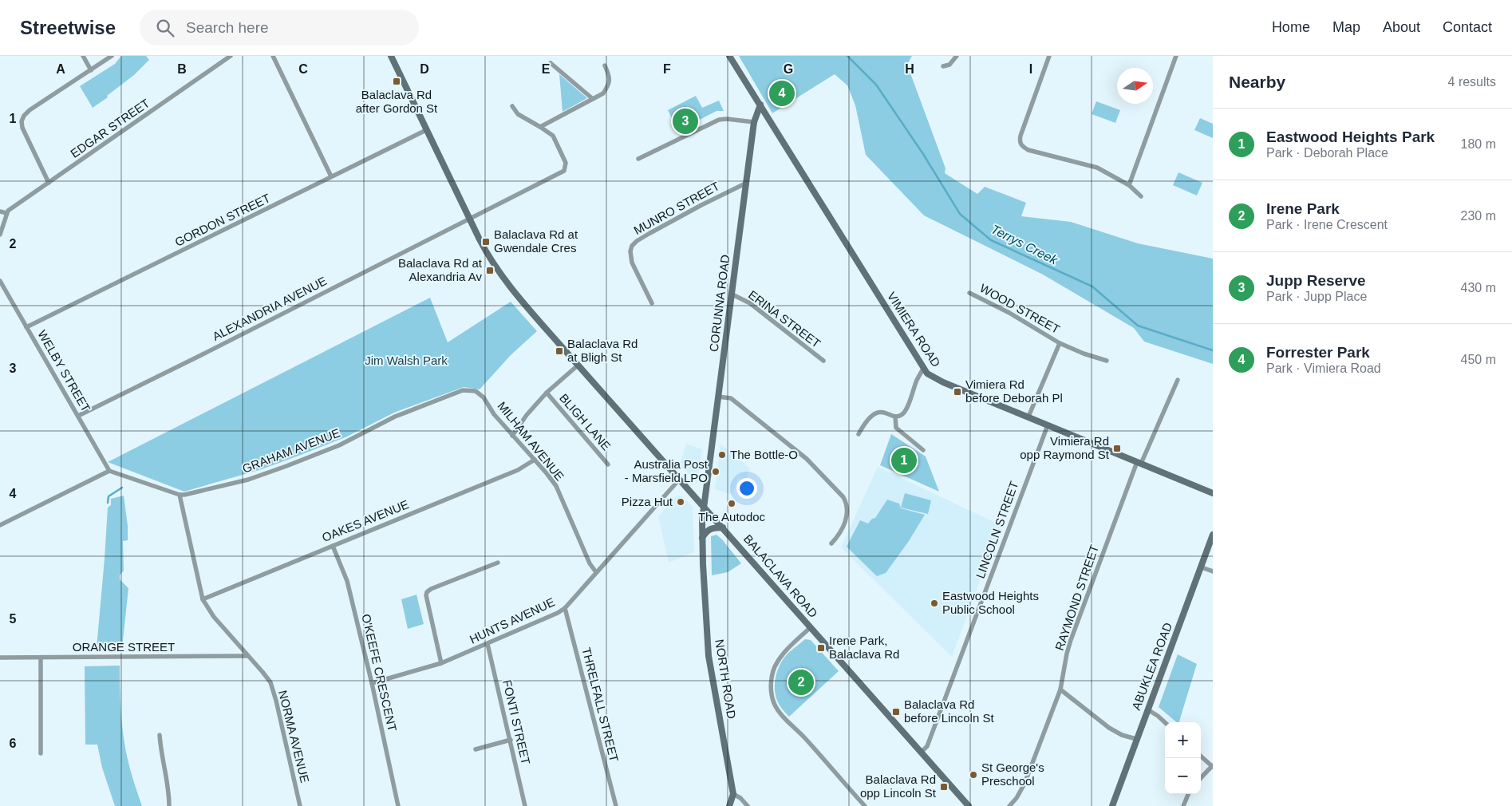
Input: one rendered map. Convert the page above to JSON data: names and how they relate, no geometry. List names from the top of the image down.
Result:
{
  "streets": {
    "street": [
      "EDGAR STREET",
      "MUNRO STREET",
      "GORDON STREET",
      "CORUNNA ROAD",
      "ALEXANDRIA AVENUE",
      "WOOD STREET",
      "ERINA STREET",
      "VIMIERA ROAD",
      "WELBY STREET",
      "BLIGH LANE",
      "MILHAM AVENUE",
      "GRAHAM AVENUE",
      "OAKES AVENUE",
      "LINCOLN STREET",
      "BALACLAVA ROAD",
      "RAYMOND STREET",
      "HUNTS AVENUE",
      "ORANGE STREET",
      "ABUKLEA ROAD",
      "O'KEEFE CRESCENT",
      "NORTH ROAD",
      "THRELFALL STREET",
      "FONTI STREET",
      "NORMA AVENUE"
    ]
  },
  "crossings": [
    ["MUNRO STREET", "CORUNNA ROAD"],
    ["GORDON STREET", "WELBY STREET"],
    ["GORDON STREET", "BALACLAVA ROAD"],
    ["CORUNNA ROAD", "ERINA STREET"],
    ["CORUNNA ROAD", "VIMIERA ROAD"],
    ["CORUNNA ROAD", "BALACLAVA ROAD"],
    ["CORUNNA ROAD", "NORTH ROAD"],
    ["ALEXANDRIA AVENUE", "WELBY STREET"],
    ["ALEXANDRIA AVENUE", "BALACLAVA ROAD"],
    ["WOOD STREET", "VIMIERA ROAD"],
    ["VIMIERA ROAD", "LINCOLN STREET"],
    ["VIMIERA ROAD", "RAYMOND STREET"],
    ["MILHAM AVENUE", "GRAHAM AVENUE"],
    ["MILHAM AVENUE", "OAKES AVENUE"],
    ["MILHAM AVENUE", "HUNTS AVENUE"],
    ["GRAHAM AVENUE", "NORMA AVENUE"],
    ["OAKES AVENUE", "O'KEEFE CRESCENT"],
    ["OAKES AVENUE", "NORMA AVENUE"],
    ["LINCOLN STREET", "BALACLAVA ROAD"],
    ["BALACLAVA ROAD", "HUNTS AVENUE"],
    ["BALACLAVA ROAD", "NORTH ROAD"],
    ["HUNTS AVENUE", "O'KEEFE CRESCENT"],
    ["HUNTS AVENUE", "THRELFALL STREET"],
    ["HUNTS AVENUE", "FONTI STREET"],
    ["ORANGE STREET", "NORMA AVENUE"]
  ],
  "water": ["Terrys Creek"],
  "parks": ["Jim Walsh Park"],
  "places": {
    "transit": [
      "Balaclava Rd after Gordon St",
      "Balaclava Rd at Gwendale Cres",
      "Balaclava Rd at Alexandria Av",
      "Balaclava Rd at Bligh St",
      "Vimiera Rd before Deborah Pl",
      "Vimiera Rd opp Raymond St",
      "Irene Park, Balaclava Rd",
      "Balaclava Rd before Lincoln St",
      "Balaclava Rd opp Lincoln St"
    ],
    "other": [
      "The Bottle-O",
      "Australia Post - Marsfield LPO",
      "Pizza Hut",
      "The Autodoc",
      "Eastwood Heights Public School",
      "St George's Preschool"
    ]
  },
  "north": "right",
  "page": {
    "header": "Streetwise",
    "search": "Search here",
    "nav": [
      "Home",
      "Map",
      "About",
      "Contact"
    ],
    "heading": ["Nearby", "4 results"],
    "pins": [
      "4",
      "3",
      "1",
      "2"
    ],
    "list": [
      {
        "mark": "1",
        "name": "Eastwood Heights Park",
        "note": "Park · Deborah Place",
        "value": "180 m"
      },
      {
        "mark": "2",
        "name": "Irene Park",
        "note": "Park · Irene Crescent",
        "value": "230 m"
      },
      {
        "mark": "3",
        "name": "Jupp Reserve",
        "note": "Park · Jupp Place",
        "value": "430 m"
      },
      {
        "mark": "4",
        "name": "Forrester Park",
        "note": "Park · Vimiera Road",
        "value": "450 m"
      }
    ],
    "map_buttons": ["+", "−"]
  },
  "grid": {
    "columns": [
      "A",
      "B",
      "C",
      "D",
      "E",
      "F",
      "G",
      "H",
      "I"
    ],
    "rows": [
      "1",
      "2",
      "3",
      "4",
      "5",
      "6"
    ]
  }
}
